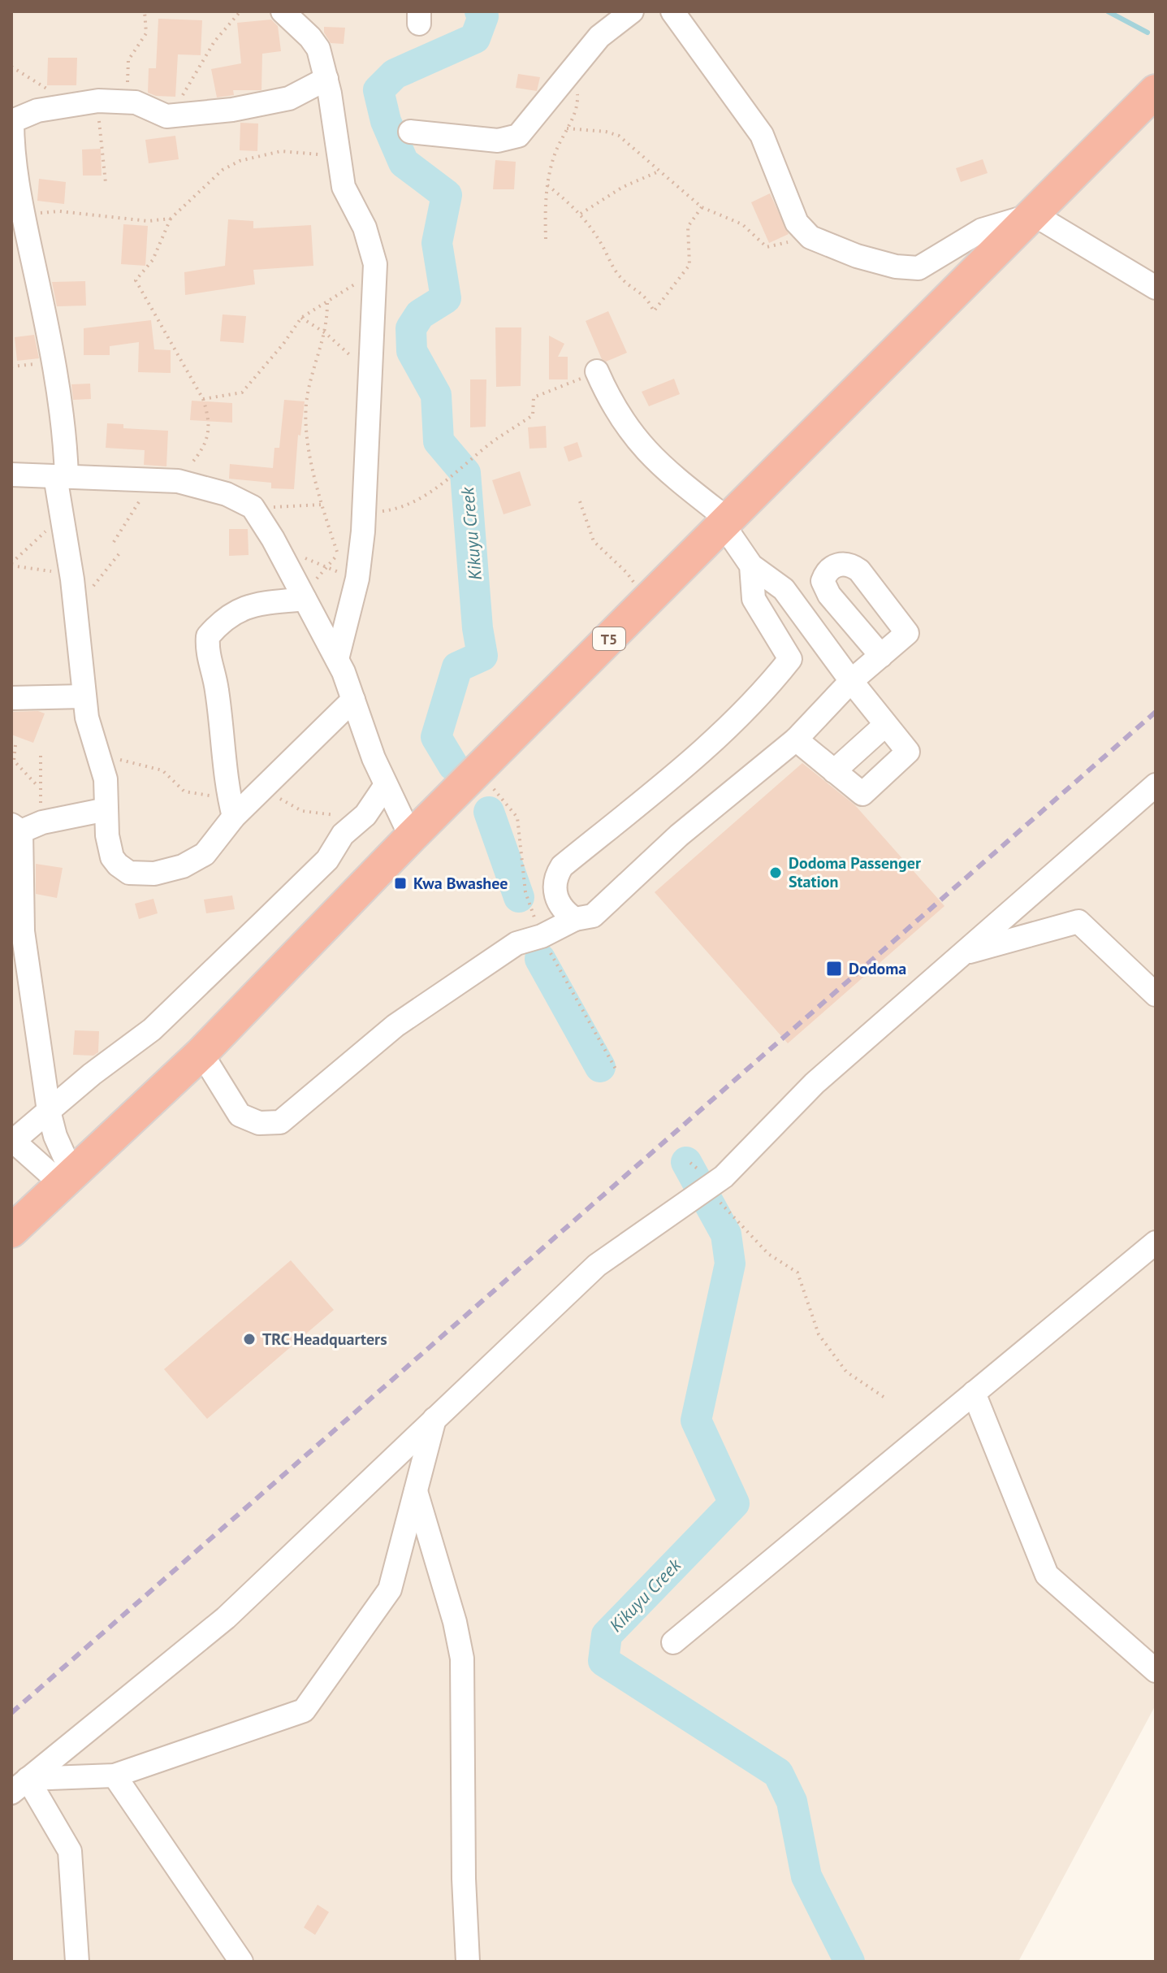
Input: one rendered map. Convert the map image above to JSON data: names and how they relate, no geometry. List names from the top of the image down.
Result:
{
  "streets": {
    "highway": ["T5"]
  },
  "water": ["Kikuyu Creek"],
  "places": {
    "other": ["Dodoma Passenger Station", "TRC Headquarters"],
    "transit": ["Kwa Bwashee", "Dodoma"]
  }
}
